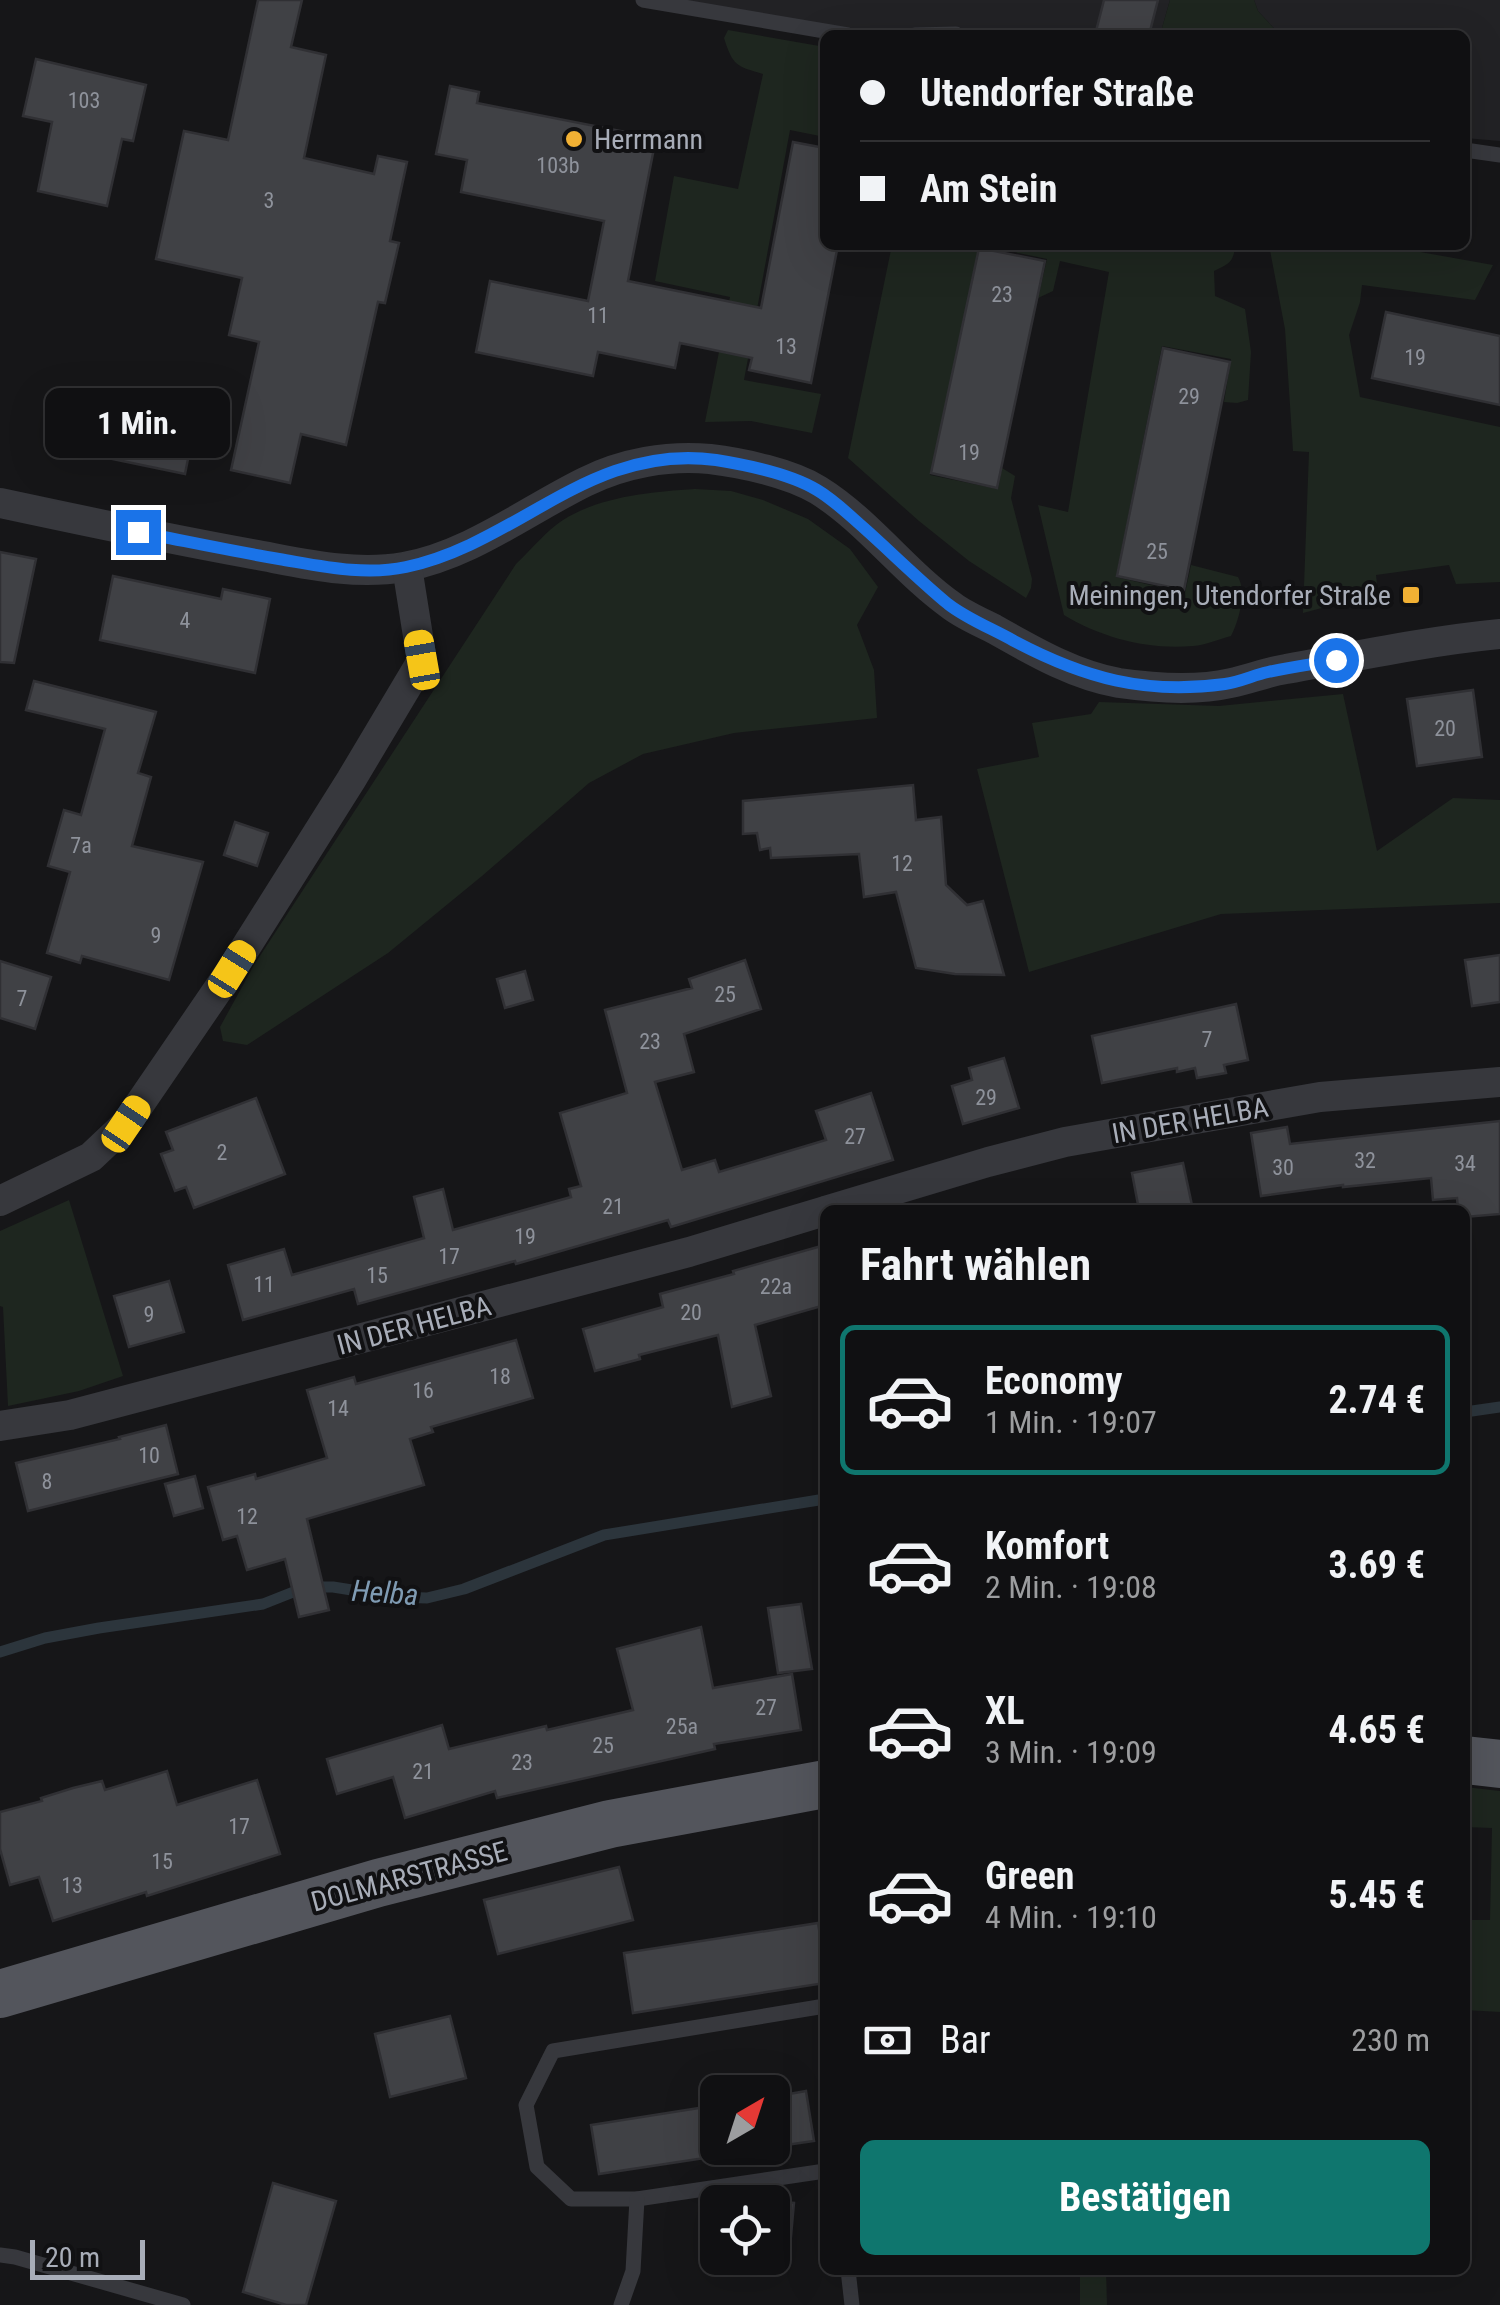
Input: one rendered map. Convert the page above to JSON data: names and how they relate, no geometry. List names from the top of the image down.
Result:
{
  "streets": {
    "main road": ["DOLMARSTRASSE"],
    "street": ["IN DER HELBA"]
  },
  "water": ["Helba"],
  "places": {
    "other": ["Herrmann"],
    "transit": ["Meiningen, Utendorfer Straße"]
  },
  "house_numbers": [
    "103",
    "103b",
    "3",
    "23",
    "11",
    "13",
    "19",
    "29",
    "19",
    "25",
    "4",
    "20",
    "7a",
    "12",
    "9",
    "25",
    "7",
    "7",
    "23",
    "29",
    "27",
    "2",
    "32",
    "34",
    "30",
    "21",
    "19",
    "17",
    "15",
    "11",
    "22a",
    "20",
    "9",
    "18",
    "16",
    "14",
    "10",
    "8",
    "12",
    "27",
    "25a",
    "25",
    "23",
    "21",
    "17",
    "15",
    "13"
  ],
  "scale_bar": "20 m",
  "north": "top right",
  "page": {
    "banner": ["Utendorfer Straße", "Am Stein"],
    "bubble": "1 Min.",
    "heading": "Fahrt wählen",
    "list": [
      {
        "name": "Economy",
        "note": "1 Min. · 19:07",
        "value": "2.74 €"
      },
      {
        "name": "Komfort",
        "note": "2 Min. · 19:08",
        "value": "3.69 €"
      },
      {
        "name": "XL",
        "note": "3 Min. · 19:09",
        "value": "4.65 €"
      },
      {
        "name": "Green",
        "note": "4 Min. · 19:10",
        "value": "5.45 €"
      }
    ],
    "pay": ["Bar", "230 m"],
    "buttons": "Bestätigen",
    "scale": "20 m"
  }
}
